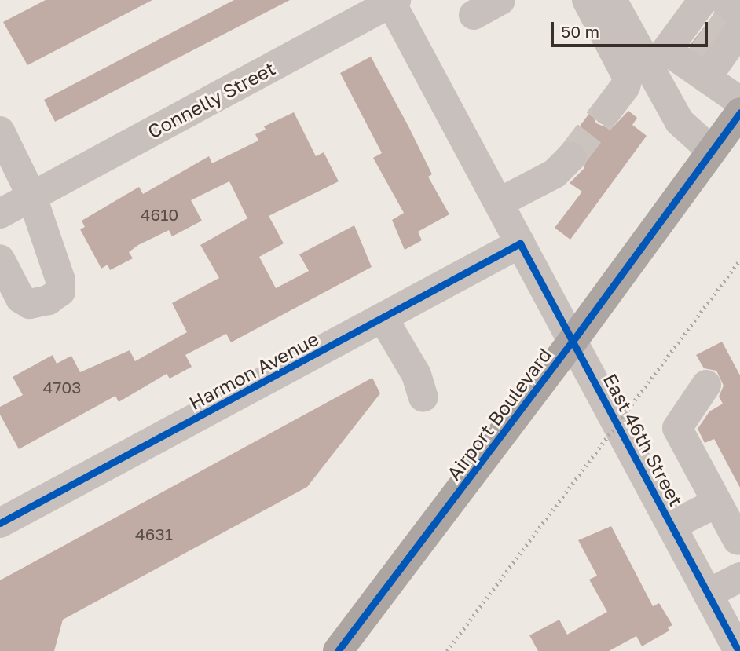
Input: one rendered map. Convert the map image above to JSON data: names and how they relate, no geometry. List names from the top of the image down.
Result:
{
  "streets": {
    "main road": ["Airport Boulevard"],
    "street": ["Connelly Street", "Harmon Avenue", "East 46th Street"]
  },
  "crossings": [
    ["Connelly Street", "East 46th Street"],
    ["Harmon Avenue", "East 46th Street"],
    ["Airport Boulevard", "East 46th Street"]
  ],
  "house_numbers": ["4610", "4703", "4631"],
  "scale_bar": "50 m"
}
